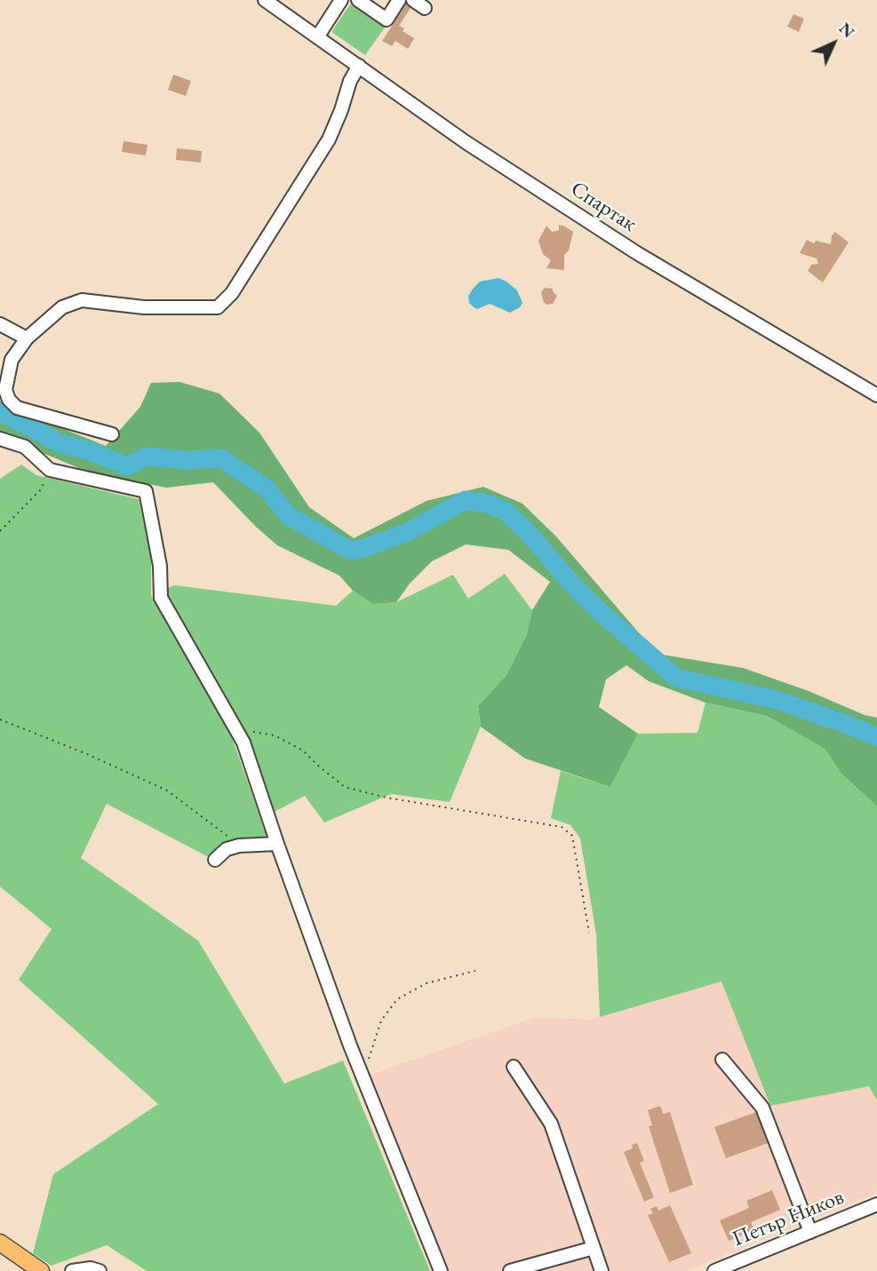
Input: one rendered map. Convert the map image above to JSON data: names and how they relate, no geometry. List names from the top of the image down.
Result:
{
  "streets": {
    "street": ["Спартак", "Петър Ников"]
  },
  "north": "top right"
}
